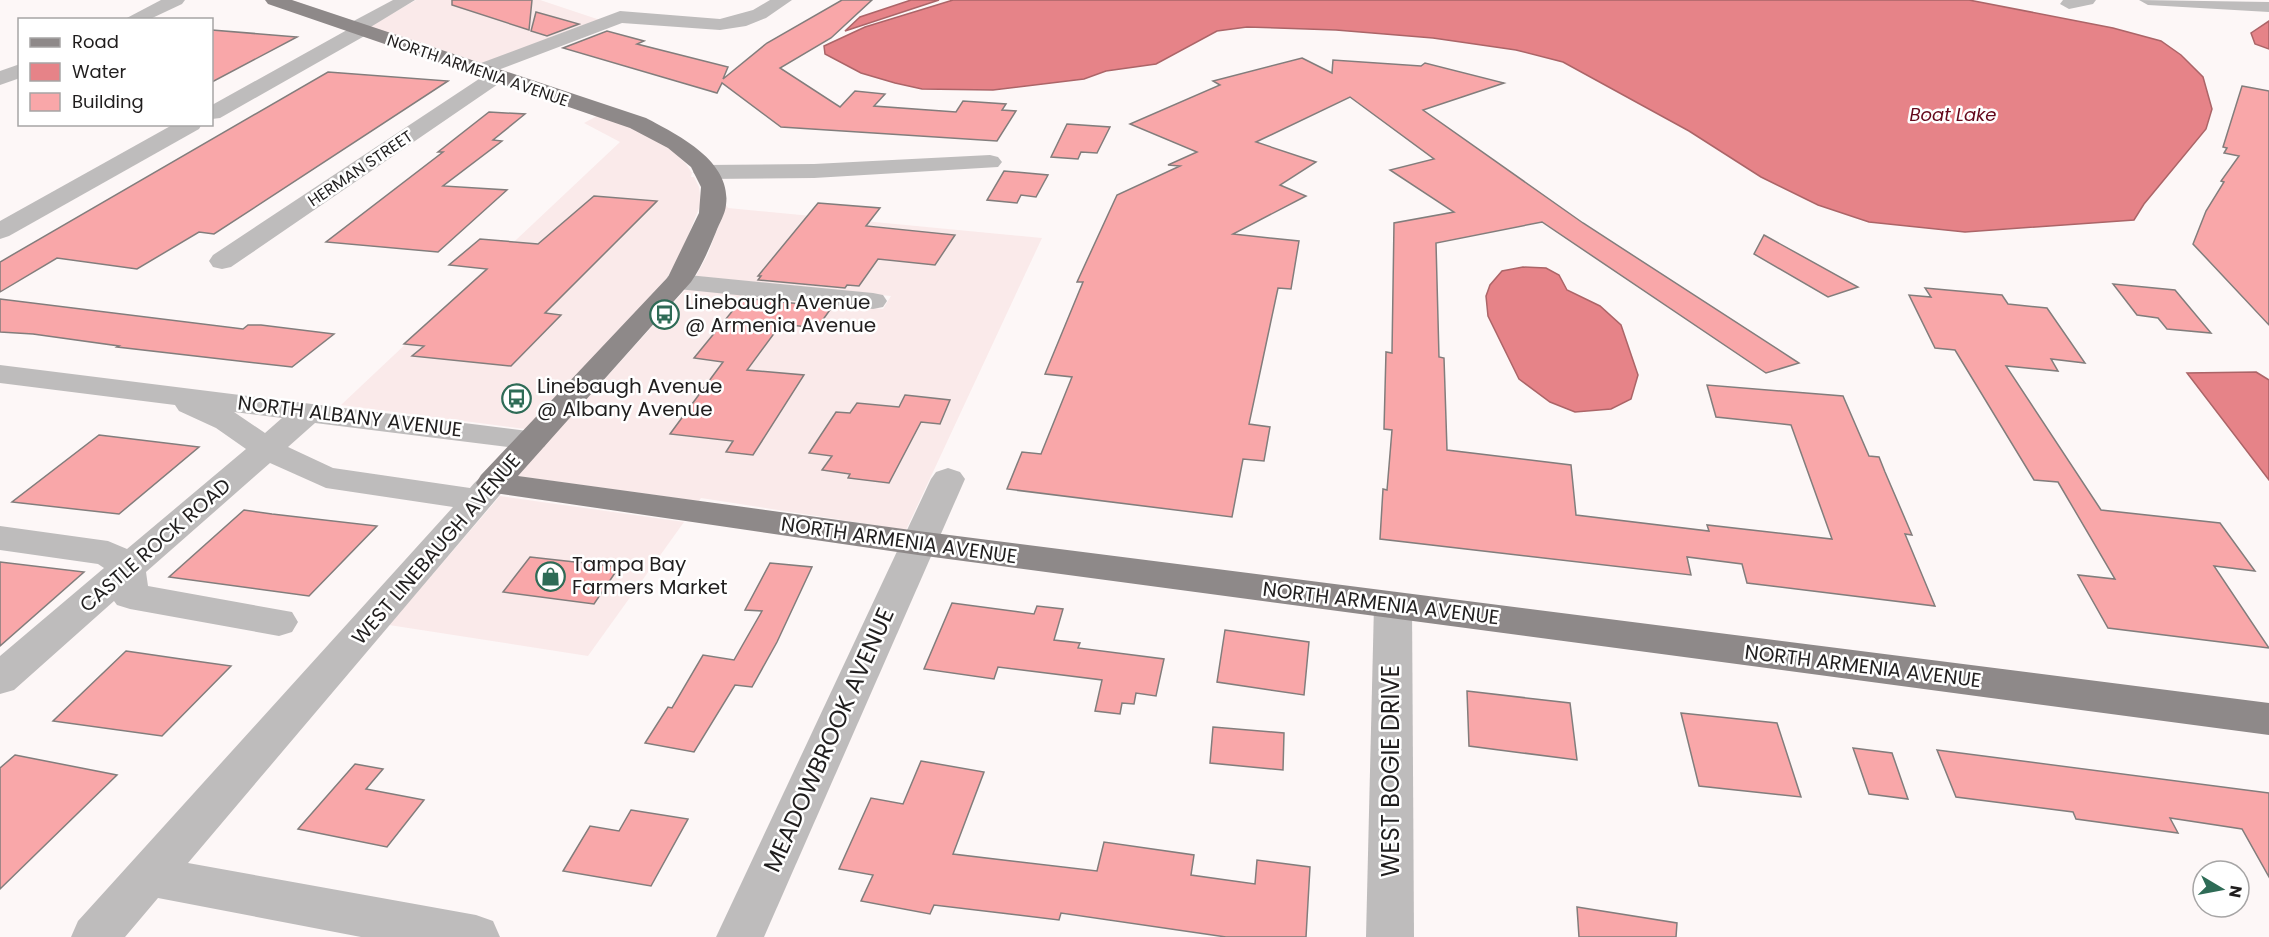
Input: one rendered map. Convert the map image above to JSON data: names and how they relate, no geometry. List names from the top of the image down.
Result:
{
  "streets": {
    "main road": ["NORTH ARMENIA AVENUE", "WEST LINEBAUGH AVENUE"],
    "street": [
      "HERMAN STREET",
      "NORTH ALBANY AVENUE",
      "CASTLE ROCK ROAD",
      "MEADOWBROOK AVENUE",
      "WEST BOGIE DRIVE"
    ]
  },
  "crossings": [
    ["NORTH ARMENIA AVENUE", "HERMAN STREET"],
    ["NORTH ARMENIA AVENUE", "NORTH ALBANY AVENUE"],
    ["NORTH ARMENIA AVENUE", "WEST LINEBAUGH AVENUE"],
    ["NORTH ARMENIA AVENUE", "MEADOWBROOK AVENUE"],
    ["NORTH ARMENIA AVENUE", "WEST BOGIE DRIVE"],
    ["NORTH ALBANY AVENUE", "CASTLE ROCK ROAD"],
    ["NORTH ALBANY AVENUE", "WEST LINEBAUGH AVENUE"]
  ],
  "water": ["Boat Lake"],
  "places": {
    "bus stop": ["Linebaugh Avenue @ Armenia Avenue", "Linebaugh Avenue @ Albany Avenue"],
    "shop": ["Tampa Bay Farmers Market"]
  },
  "legend": ["Road", "Water", "Building"],
  "north": "right"
}
